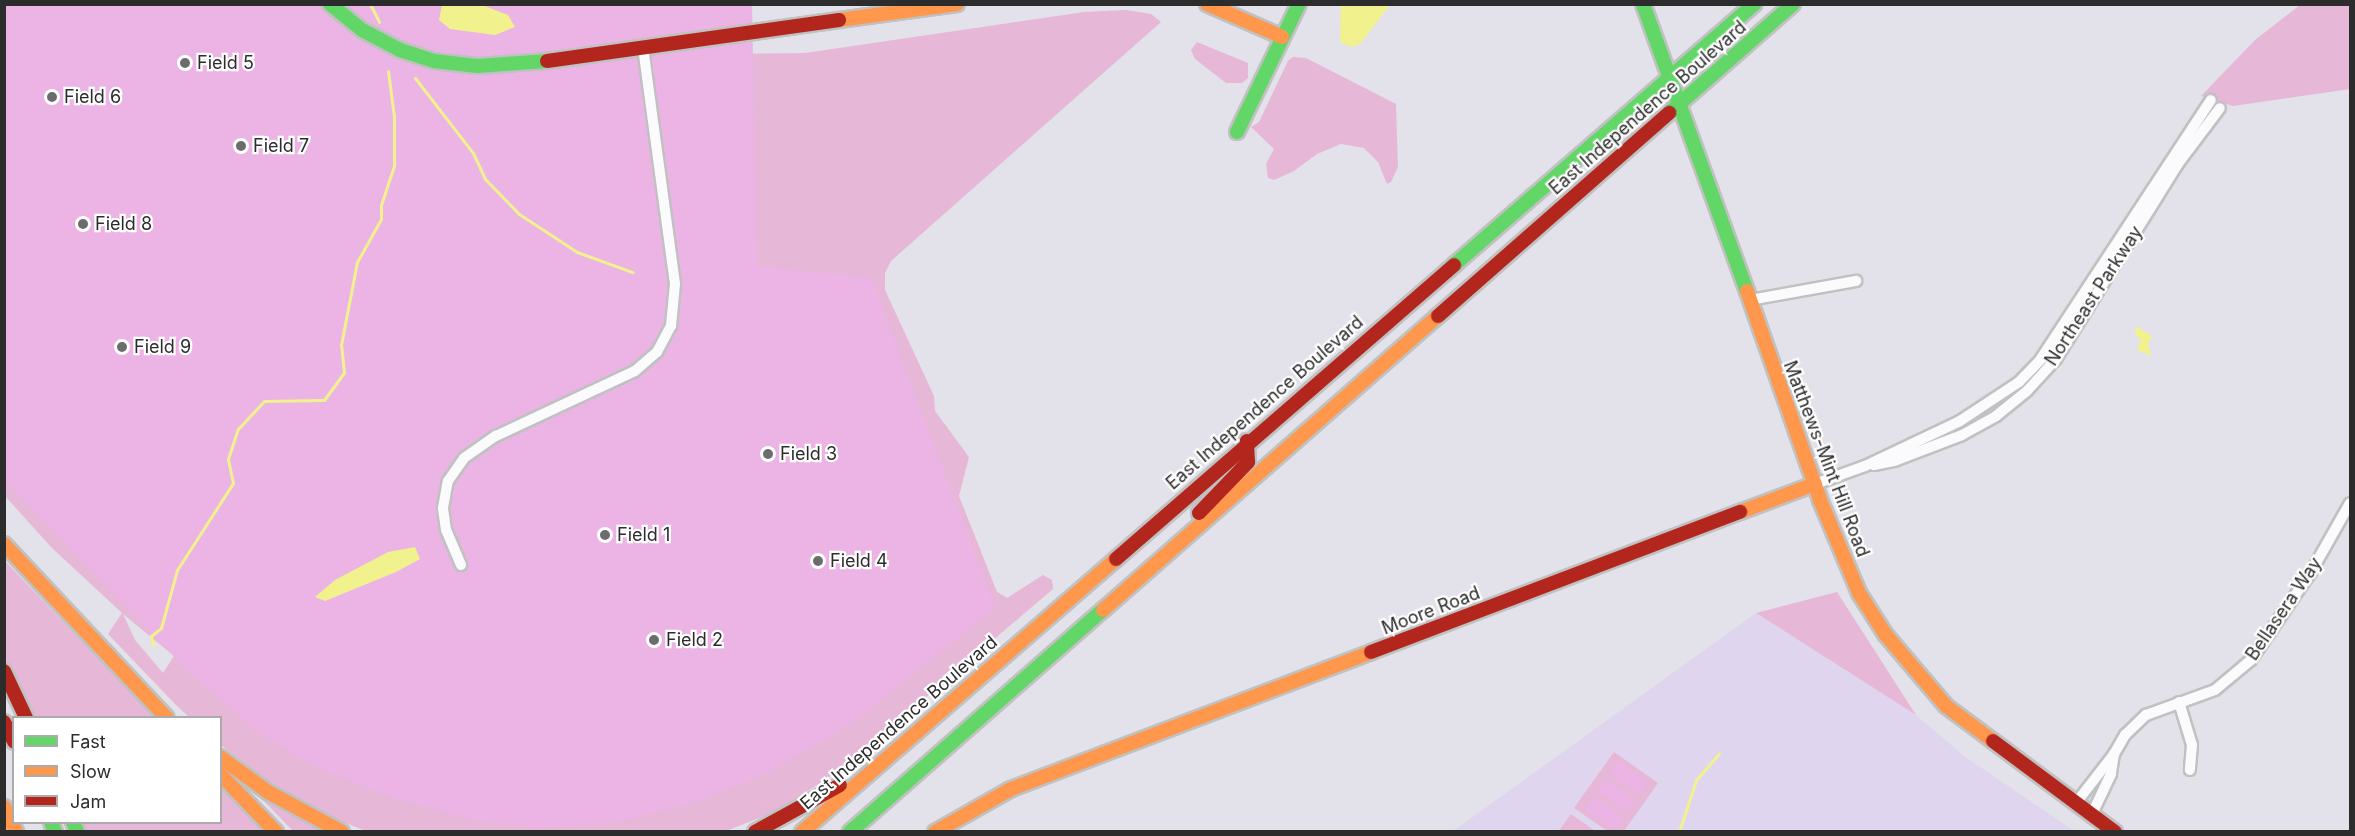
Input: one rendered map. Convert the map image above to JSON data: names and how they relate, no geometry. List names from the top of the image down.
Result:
{
  "streets": {
    "main road": ["East Independence Boulevard", "Matthews-Mint Hill Road", "Moore Road"],
    "street": ["Northeast Parkway", "Bellasera Way"]
  },
  "crossings": [
    ["East Independence Boulevard", "Matthews-Mint Hill Road"],
    ["Northeast Parkway", "Matthews-Mint Hill Road"],
    ["Northeast Parkway", "Moore Road"],
    ["Matthews-Mint Hill Road", "Bellasera Way"],
    ["Matthews-Mint Hill Road", "Moore Road"]
  ],
  "places": [
    "Field 5",
    "Field 6",
    "Field 7",
    "Field 8",
    "Field 9",
    "Field 3",
    "Field 1",
    "Field 4",
    "Field 2"
  ],
  "legend": ["Fast", "Slow", "Jam"]
}
